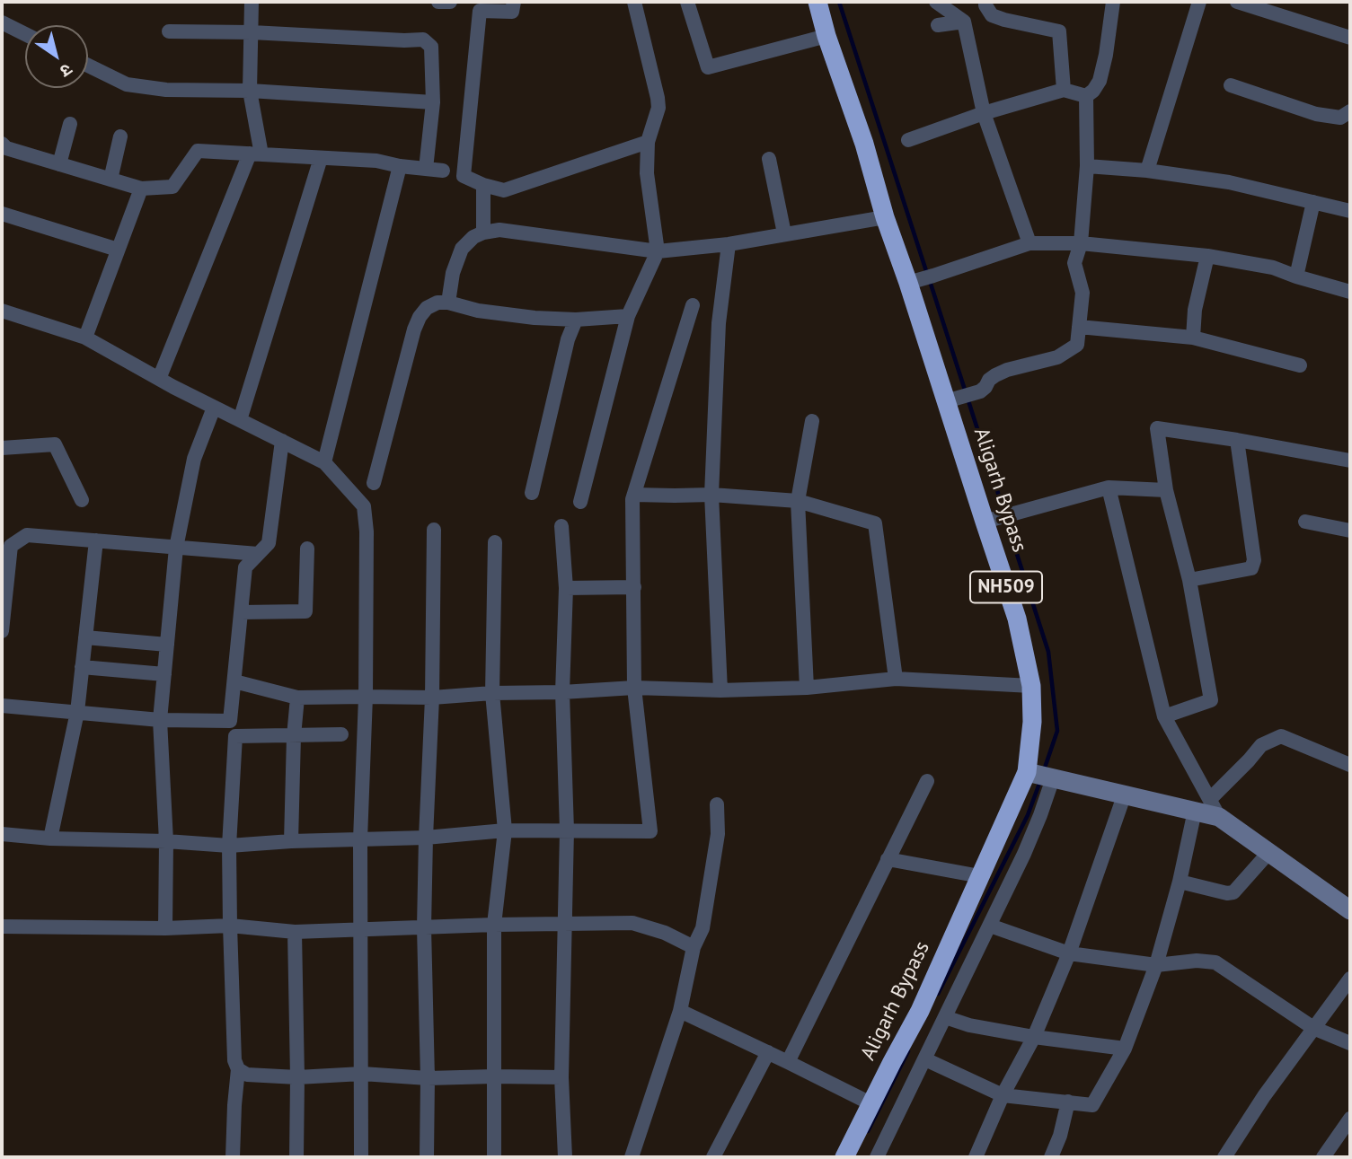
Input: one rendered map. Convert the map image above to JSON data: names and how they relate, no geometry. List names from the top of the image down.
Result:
{
  "streets": {
    "highway": ["Aligarh Bypass", "NH509"]
  },
  "north": "bottom right"
}
